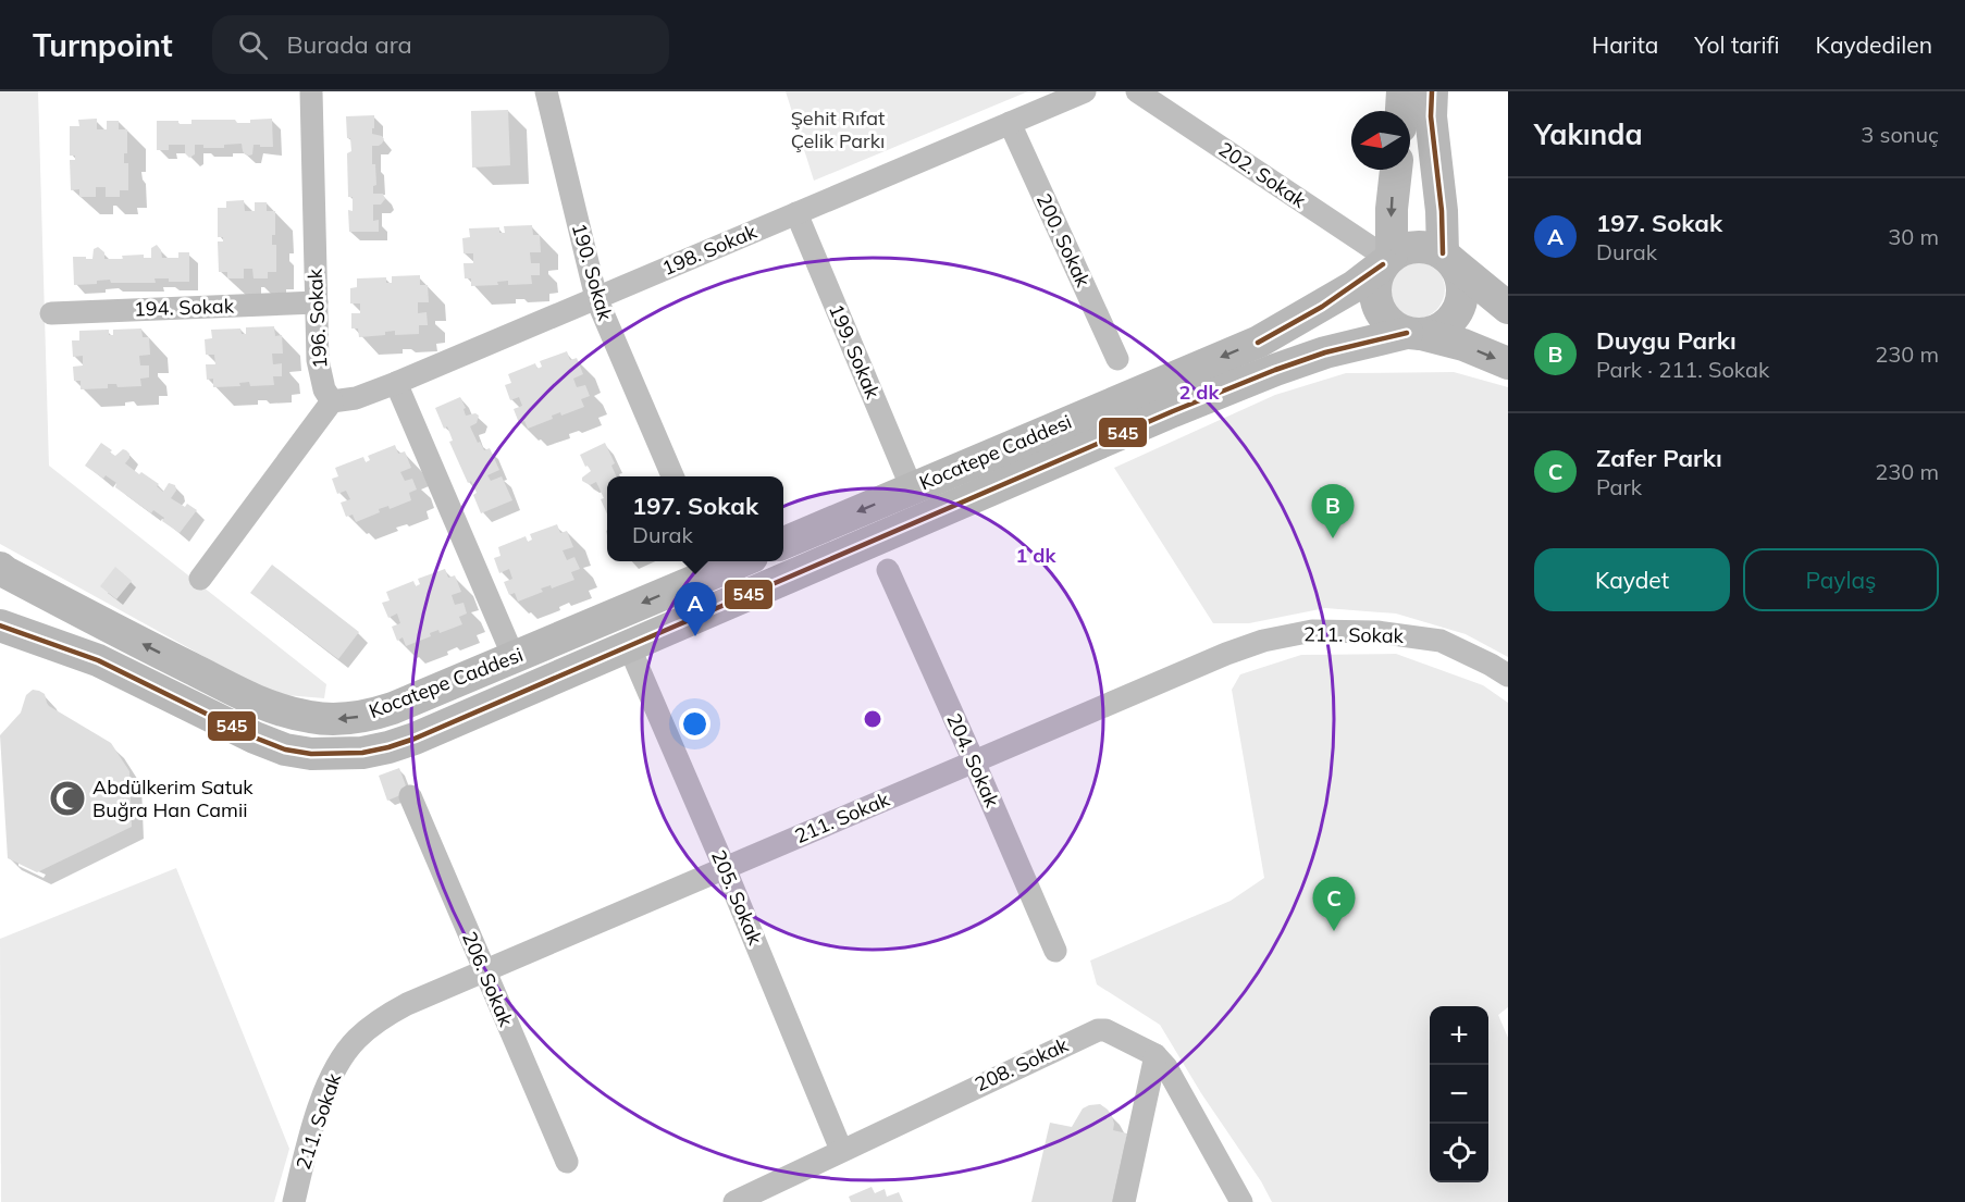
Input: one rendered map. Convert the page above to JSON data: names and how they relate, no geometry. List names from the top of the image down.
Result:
{
  "streets": {
    "main road": ["Kocatepe Caddesi"],
    "street": [
      "202. Sokak",
      "200. Sokak",
      "198. Sokak",
      "190. Sokak",
      "194. Sokak",
      "196. Sokak",
      "199. Sokak",
      "211. Sokak",
      "204. Sokak",
      "205. Sokak",
      "206. Sokak",
      "208. Sokak"
    ]
  },
  "crossings": [
    ["202. Sokak", "Kocatepe Caddesi"],
    ["200. Sokak", "198. Sokak"],
    ["198. Sokak", "190. Sokak"],
    ["198. Sokak", "196. Sokak"],
    ["198. Sokak", "199. Sokak"],
    ["194. Sokak", "196. Sokak"],
    ["199. Sokak", "Kocatepe Caddesi"],
    ["Kocatepe Caddesi", "205. Sokak"],
    ["211. Sokak", "204. Sokak"],
    ["211. Sokak", "205. Sokak"],
    ["211. Sokak", "206. Sokak"],
    ["205. Sokak", "208. Sokak"]
  ],
  "parks": ["Şehit Rıfat Çelik Parkı"],
  "places": {
    "mosque": ["Abdülkerim Satuk Buğra Han Camii"]
  },
  "lines": ["transit line 545"],
  "north": "left",
  "page": {
    "header": "Turnpoint",
    "search": "Burada ara",
    "nav": ["Harita", "Yol tarifi", "Kaydedilen"],
    "heading": ["Yakında", "3 sonuç"],
    "list": [
      {
        "mark": "A",
        "name": "197. Sokak",
        "note": "Durak",
        "value": "30 m"
      },
      {
        "mark": "B",
        "name": "Duygu Parkı",
        "note": "Park · 211. Sokak",
        "value": "230 m"
      },
      {
        "mark": "C",
        "name": "Zafer Parkı",
        "note": "Park",
        "value": "230 m"
      }
    ],
    "popup": ["197. Sokak", "Durak"],
    "pins": ["B", "A", "C"],
    "buttons": ["Kaydet", "Paylaş"],
    "map_buttons": ["+", "−"]
  },
  "rings": ["2 dk", "1 dk"]
}
